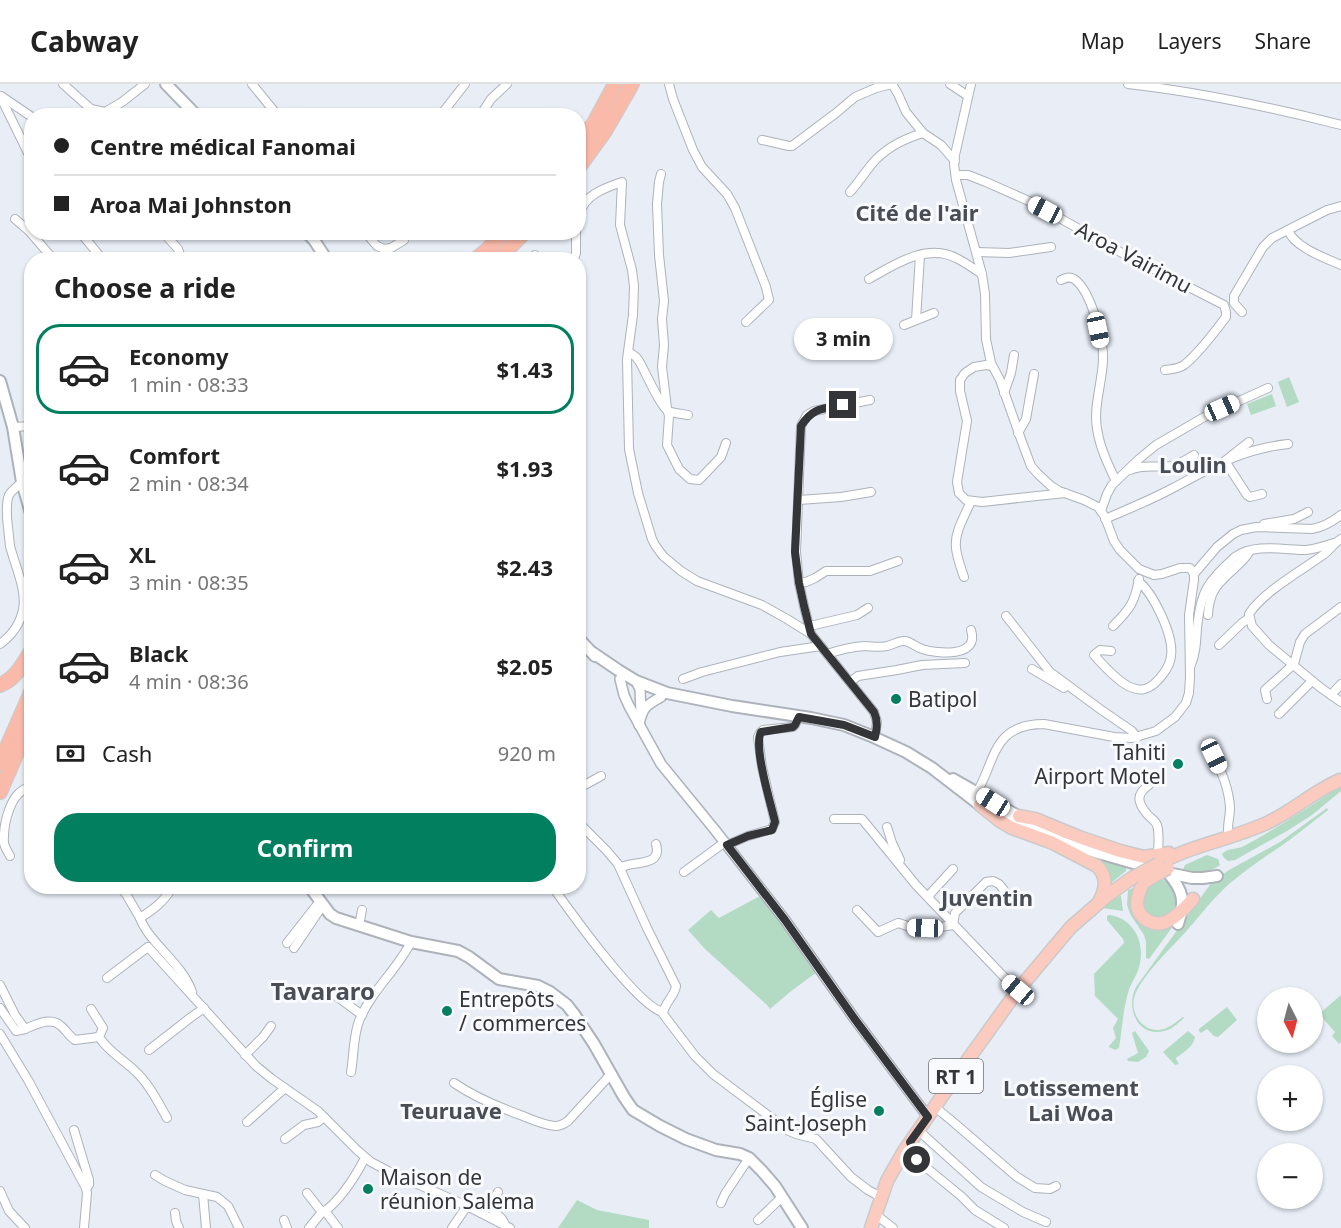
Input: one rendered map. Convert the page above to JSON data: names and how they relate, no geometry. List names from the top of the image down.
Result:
{
  "streets": {
    "main road": ["RT 1"],
    "street": ["Aroa Vairimu"]
  },
  "districts": [
    "Cité de l'air",
    "Loulin",
    "Juventin",
    "Tavararo",
    "Lotissement Lai Woa",
    "Teuruave"
  ],
  "places": [
    "Batipol",
    "Tahiti Airport Motel",
    "Entrepôts / commerces",
    "Église Saint-Joseph",
    "Maison de réunion Salema"
  ],
  "north": "bottom",
  "page": {
    "header": "Cabway",
    "nav": ["Map", "Layers", "Share"],
    "banner": ["Centre médical Fanomai", "Aroa Mai Johnston"],
    "heading": "Choose a ride",
    "bubble": "3 min",
    "list": [
      {
        "name": "Economy",
        "note": "1 min · 08:33",
        "value": "$1.43"
      },
      {
        "name": "Comfort",
        "note": "2 min · 08:34",
        "value": "$1.93"
      },
      {
        "name": "XL",
        "note": "3 min · 08:35",
        "value": "$2.43"
      },
      {
        "name": "Black",
        "note": "4 min · 08:36",
        "value": "$2.05"
      }
    ],
    "pay": ["Cash", "920 m"],
    "buttons": "Confirm",
    "map_buttons": ["+", "−"]
  }
}
